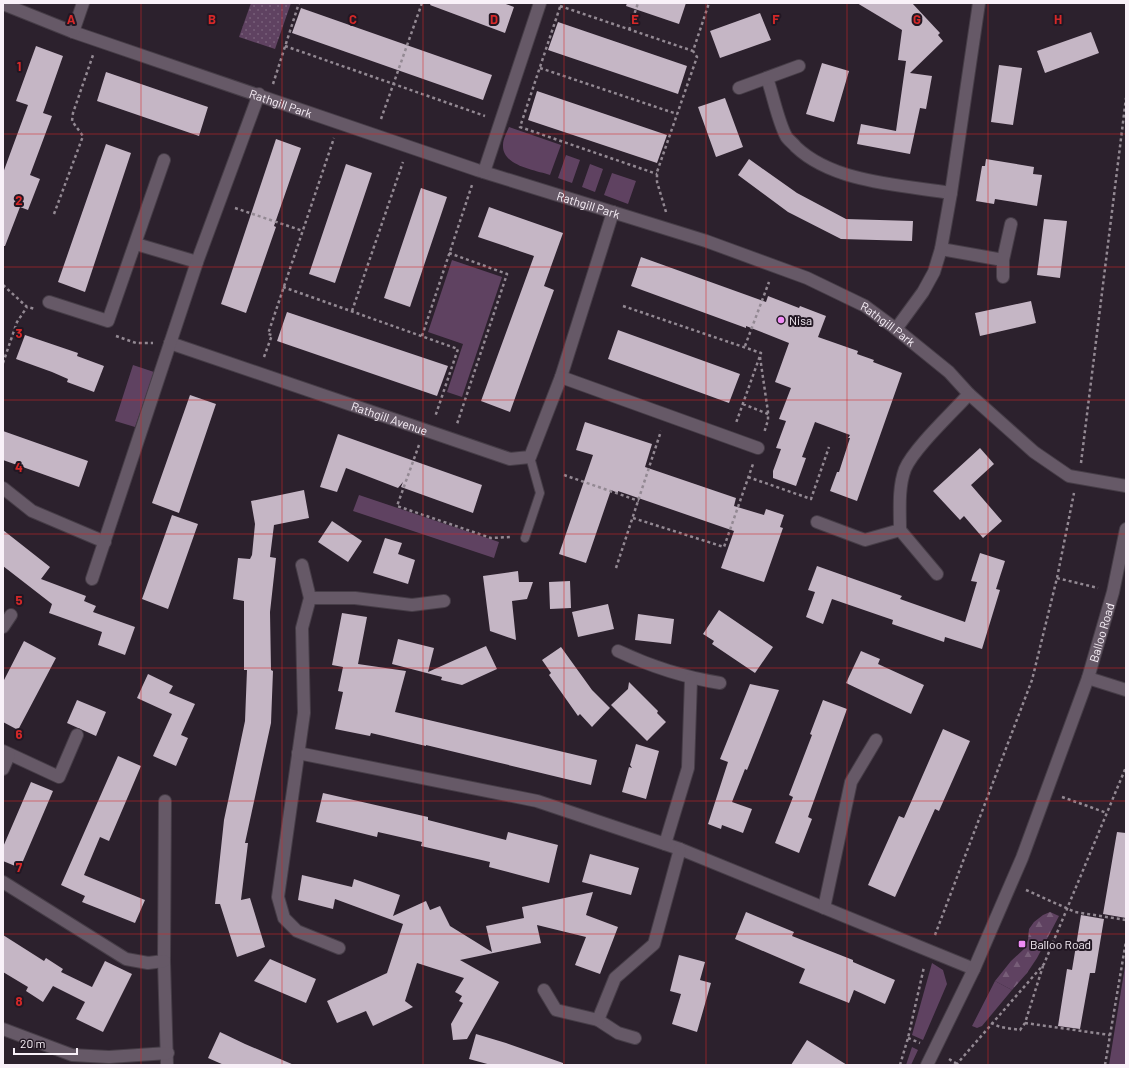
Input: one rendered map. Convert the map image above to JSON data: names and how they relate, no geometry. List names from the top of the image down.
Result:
{
  "streets": {
    "street": ["Rathgill Park", "Rathgill Avenue", "Balloo Road"]
  },
  "places": {
    "other": ["Nisa"],
    "transit": ["Balloo Road"]
  },
  "scale_bar": "20 m",
  "grid": {
    "columns": [
      "A",
      "B",
      "C",
      "D",
      "E",
      "F",
      "G",
      "H"
    ],
    "rows": [
      "1",
      "2",
      "3",
      "4",
      "5",
      "6",
      "7",
      "8"
    ]
  }
}
